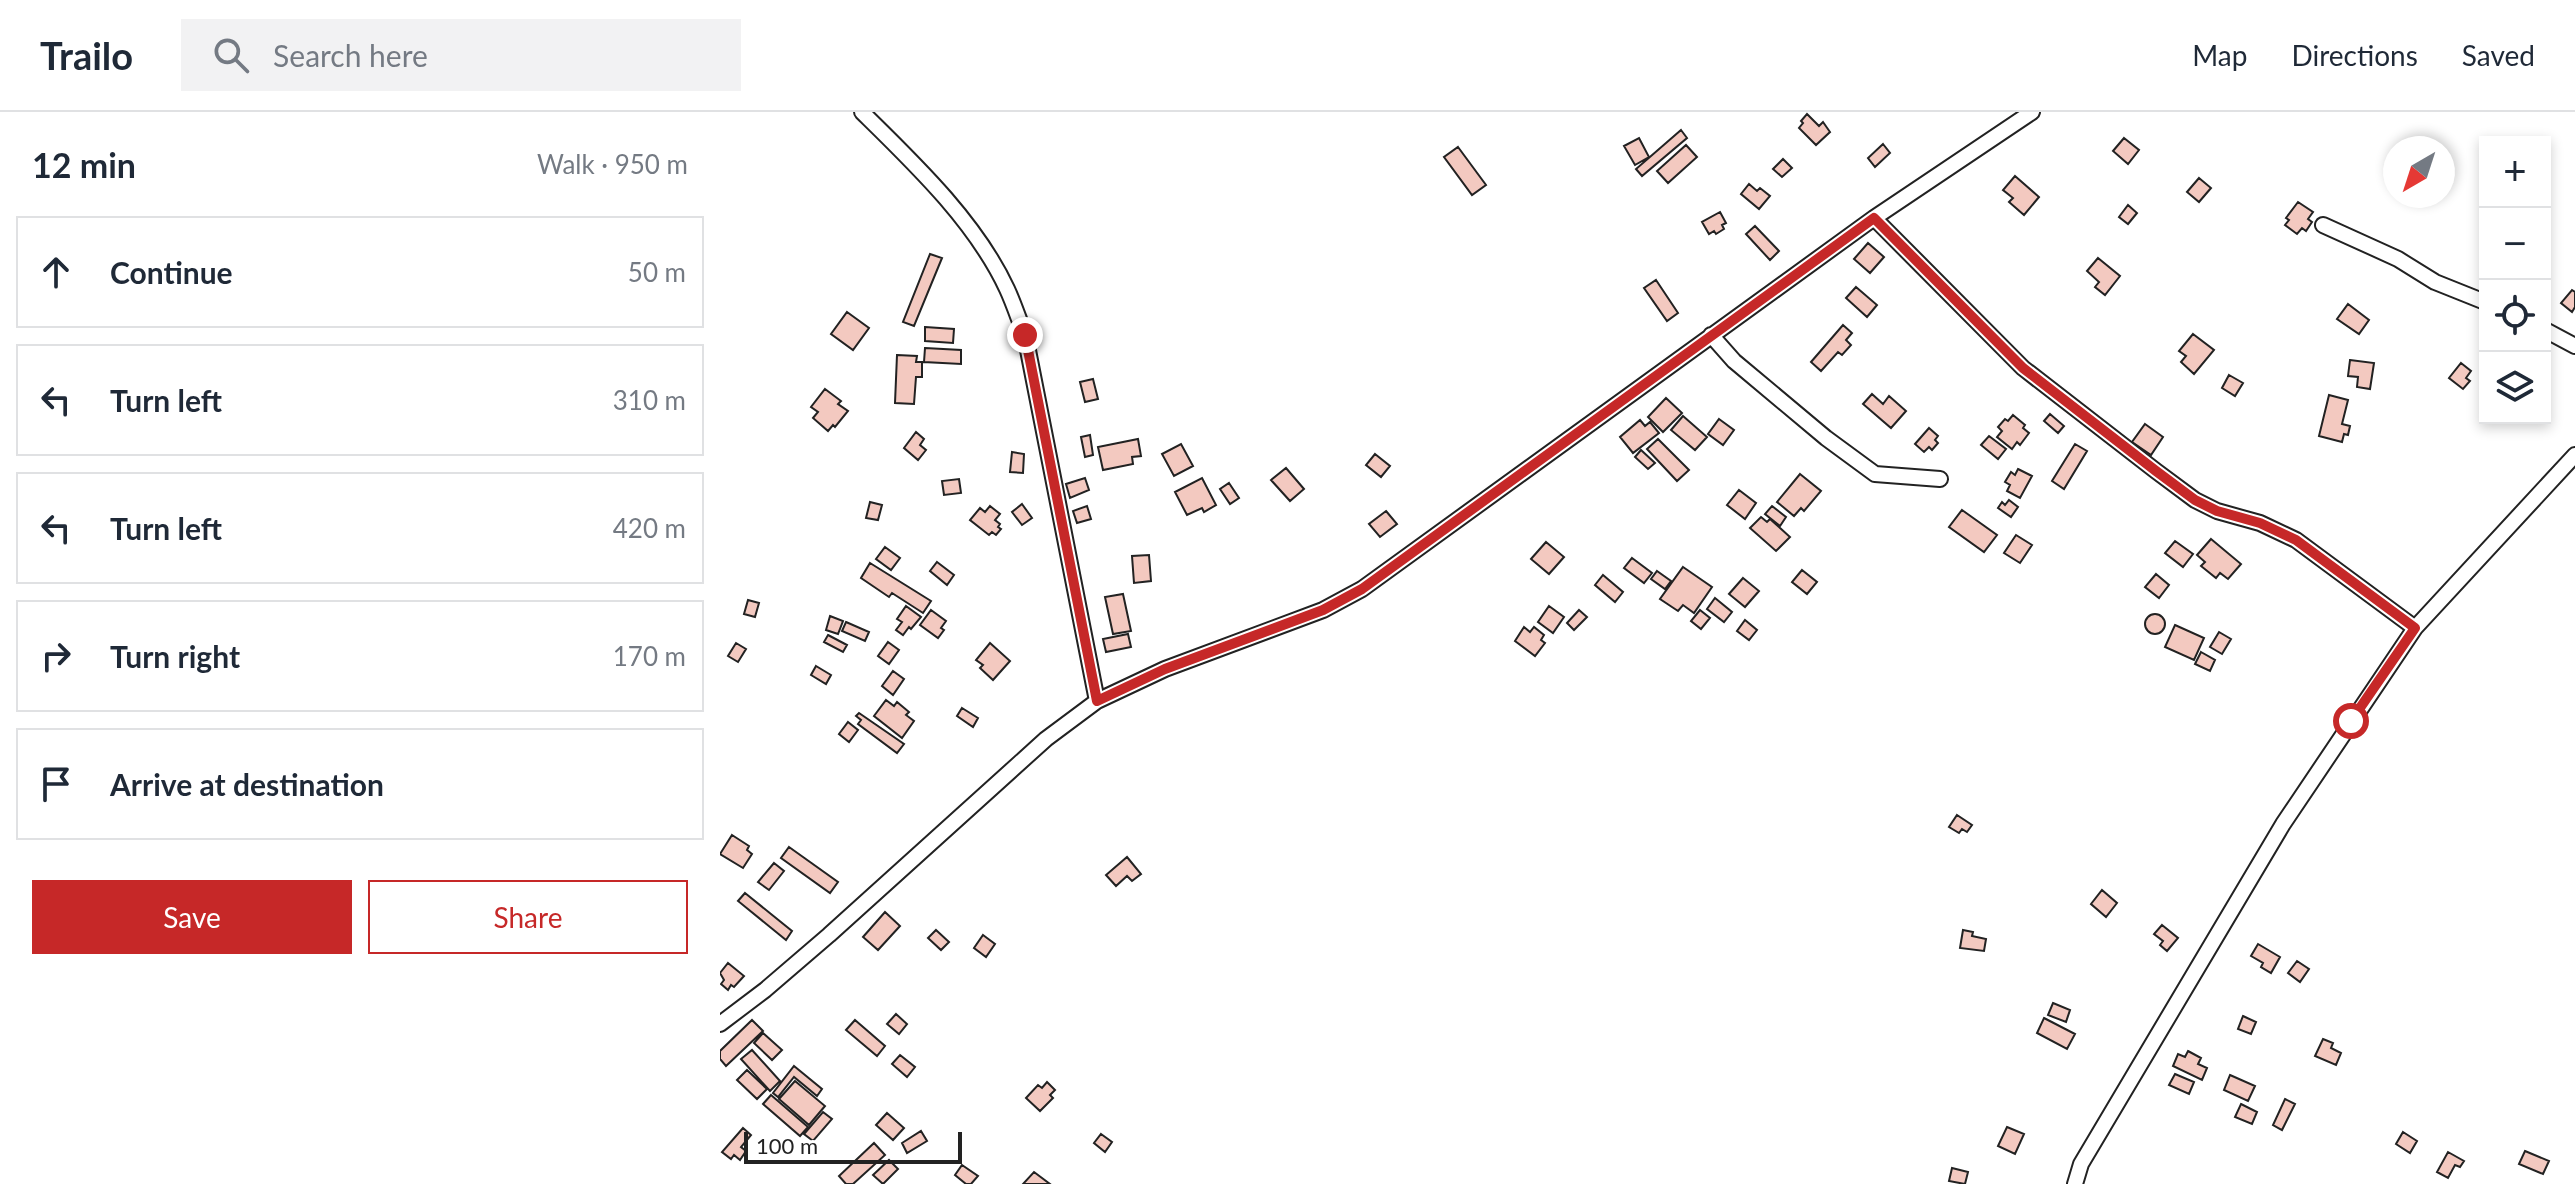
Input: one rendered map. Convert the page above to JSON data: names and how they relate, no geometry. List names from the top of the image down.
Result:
{
  "scale_bar": "100 m",
  "north": "bottom left",
  "page": {
    "header": "Trailo",
    "search": "Search here",
    "nav": ["Map", "Directions", "Saved"],
    "heading": ["12 min", "Walk · 950 m"],
    "map_buttons": ["+", "−"],
    "list": [
      ["Continue", "50 m"],
      ["Turn left", "310 m"],
      ["Turn left", "420 m"],
      ["Turn right", "170 m"],
      "Arrive at destination"
    ],
    "buttons": ["Save", "Share"],
    "scale": "100 m"
  }
}
